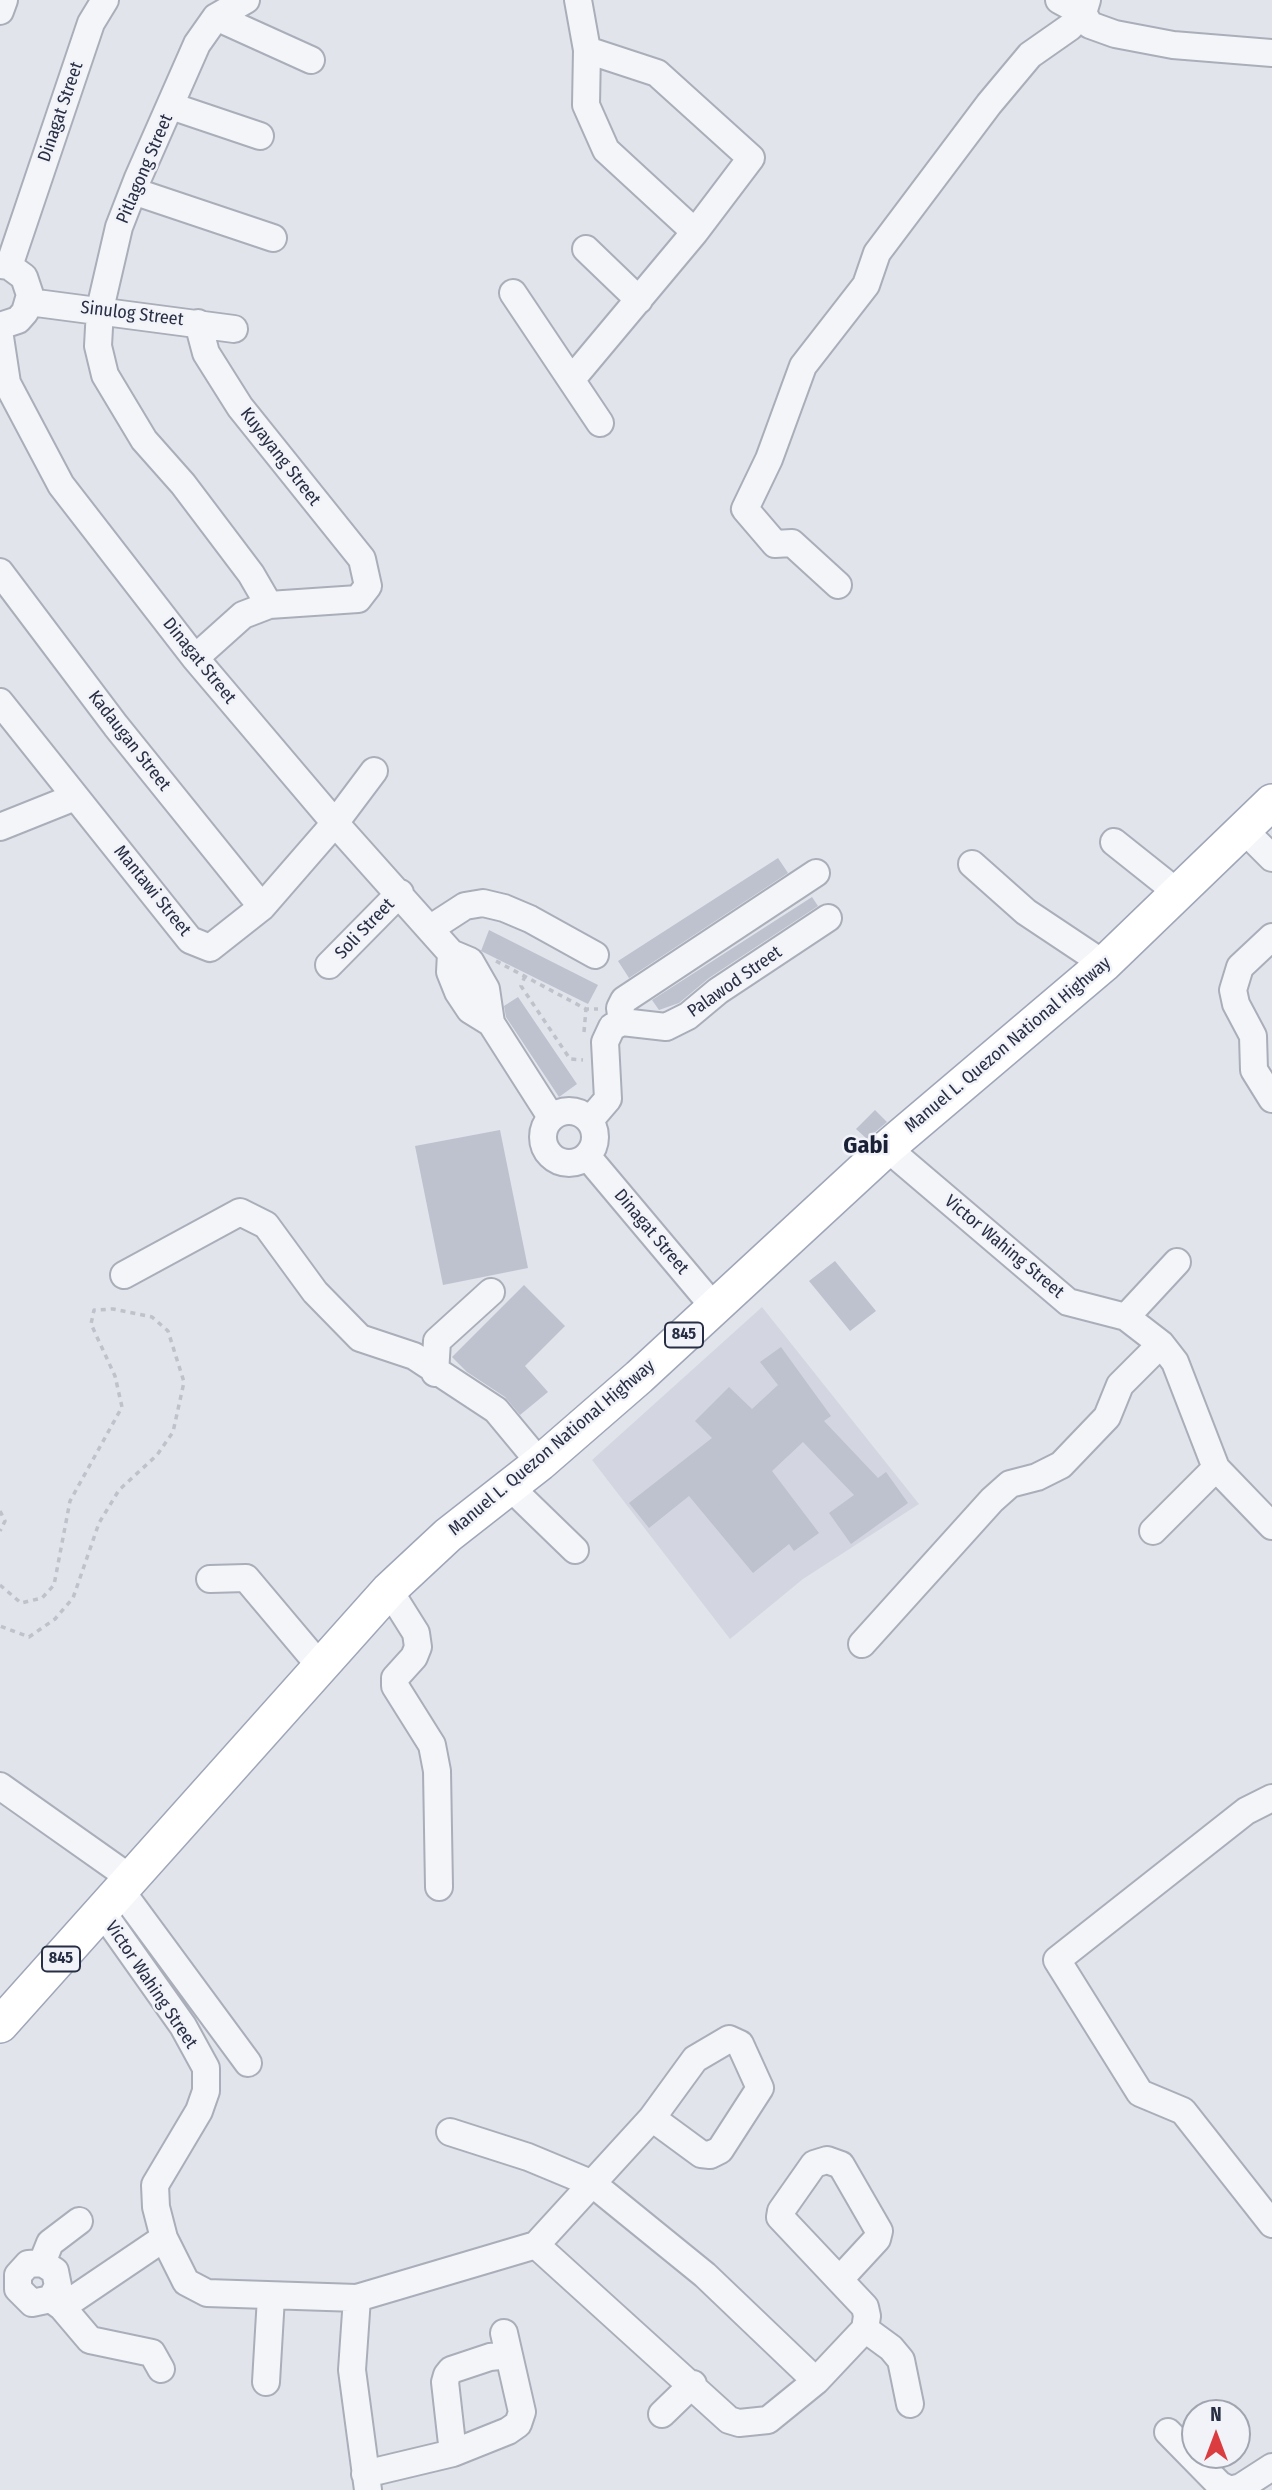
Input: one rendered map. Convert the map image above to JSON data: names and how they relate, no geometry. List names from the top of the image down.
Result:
{
  "streets": {
    "main road": ["Manuel L. Quezon National Highway", "845"],
    "street": [
      "Dinagat Street",
      "Pitlagong Street",
      "Sinulog Street",
      "Kuyayang Street",
      "Kadaugan Street",
      "Mantawi Street",
      "Soli Street",
      "Palawod Street",
      "Victor Wahing Street"
    ]
  },
  "crossings": [
    ["Dinagat Street", "Mantawi Street"],
    ["Dinagat Street", "Soli Street"],
    ["Dinagat Street", "Manuel L. Quezon National Highway"],
    ["Pitlagong Street", "Sinulog Street"],
    ["Pitlagong Street", "Kuyayang Street"],
    ["Sinulog Street", "Kuyayang Street"],
    ["Kadaugan Street", "Mantawi Street"],
    ["Manuel L. Quezon National Highway", "Victor Wahing Street"]
  ],
  "districts": ["Gabi"],
  "north": "top"
}
